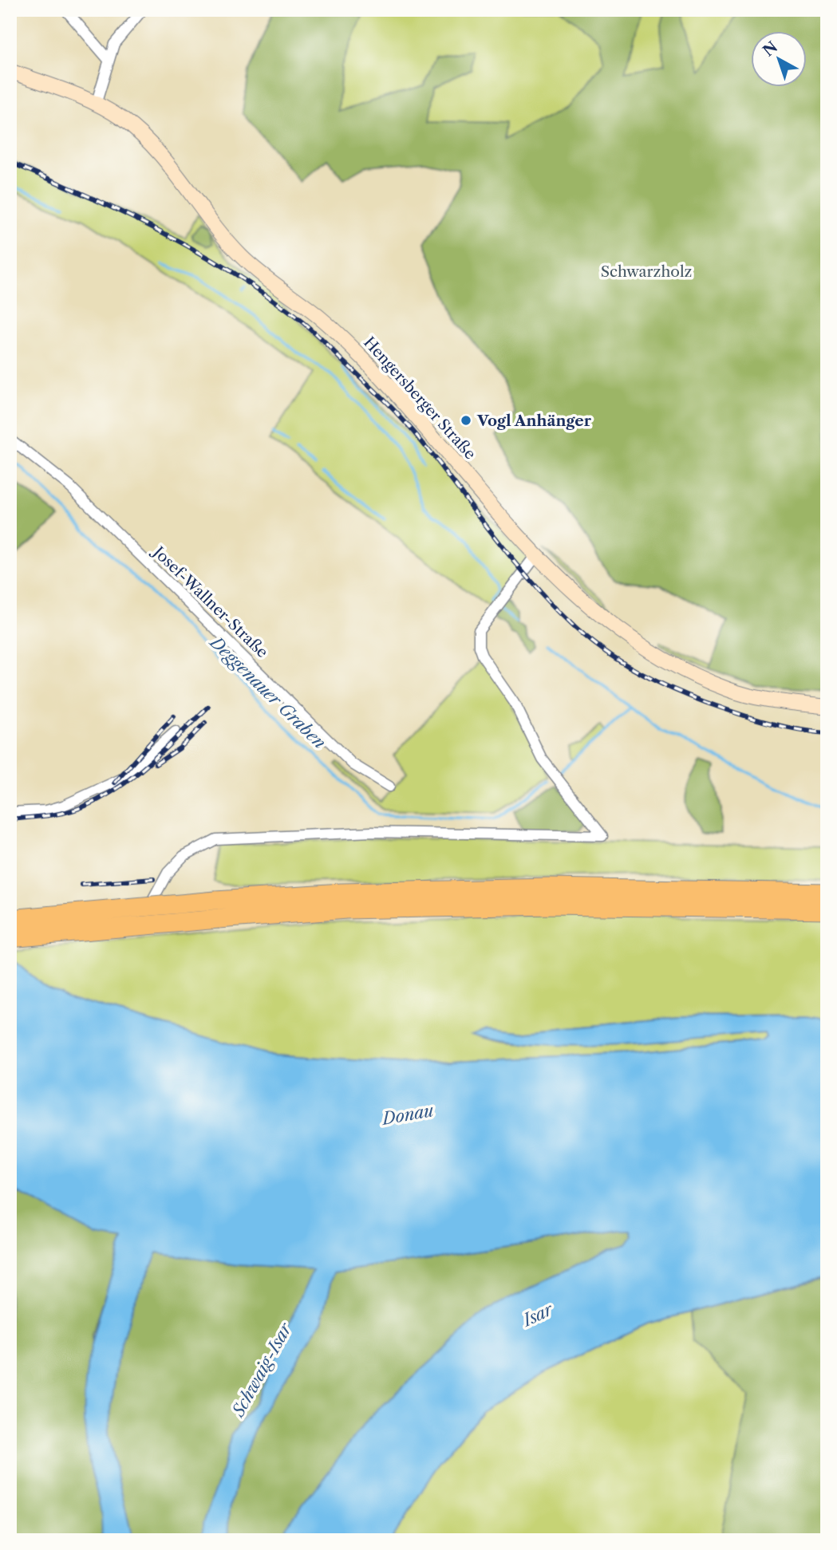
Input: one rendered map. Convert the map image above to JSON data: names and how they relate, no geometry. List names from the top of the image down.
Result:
{
  "streets": {
    "main road": ["Hengersberger Straße"],
    "street": ["Josef-Wallner-Straße"]
  },
  "water": [
    "Deggenauer Graben",
    "Donau",
    "Isar",
    "Schwaig-Isar"
  ],
  "parks": ["Schwarzholz"],
  "places": ["Vogl Anhänger"],
  "north": "top left"
}
